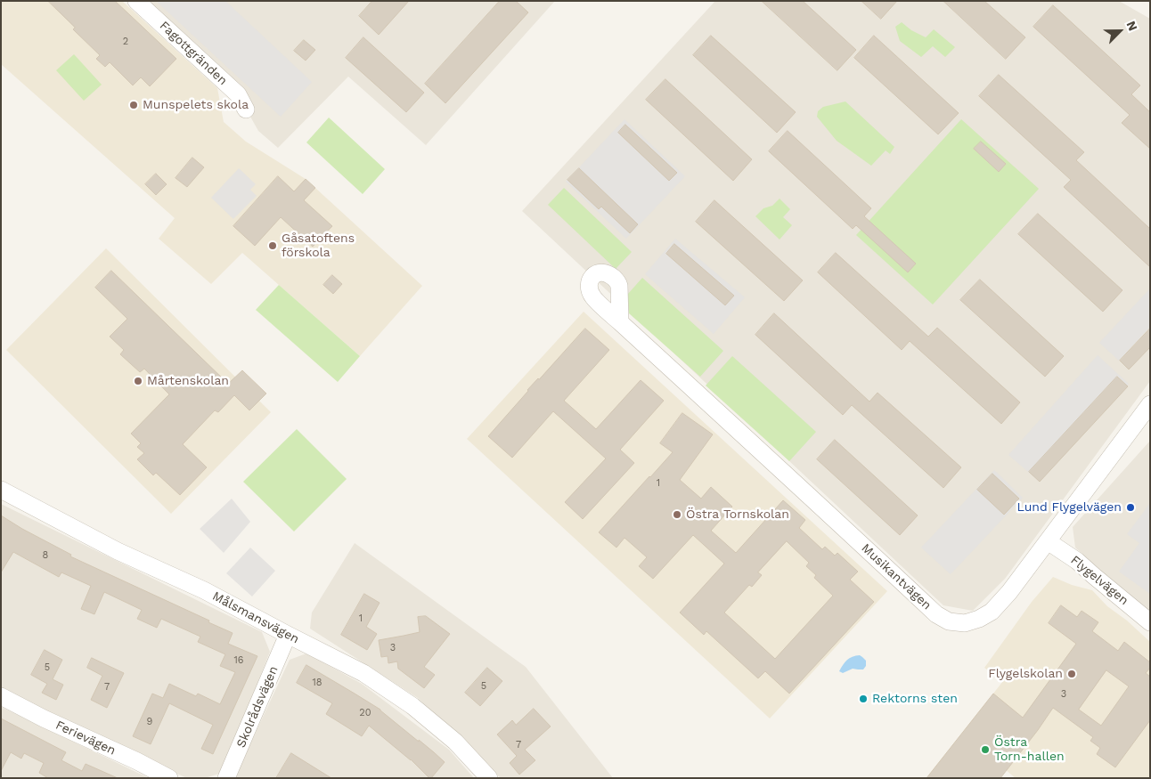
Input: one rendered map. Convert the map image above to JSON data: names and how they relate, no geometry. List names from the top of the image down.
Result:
{
  "streets": {
    "street": [
      "Fagottgränden",
      "Musikantvägen",
      "Flygelvägen",
      "Målsmansvägen",
      "Skolrådsvägen",
      "Ferievägen"
    ]
  },
  "crossings": [
    ["Musikantvägen", "Flygelvägen"],
    ["Målsmansvägen", "Skolrådsvägen"]
  ],
  "places": [
    "Munspelets skola",
    "Gåsatoftens förskola",
    "Mårtenskolan",
    "Lund Flygelvägen",
    "Östra Tornskolan",
    "Flygelskolan",
    "Rektorns sten",
    "Östra Torn-hallen"
  ],
  "house_numbers": [
    "2",
    "1",
    "8",
    "1",
    "3",
    "16",
    "5",
    "18",
    "5",
    "7",
    "3",
    "20",
    "9",
    "7"
  ],
  "north": "top right"
}
